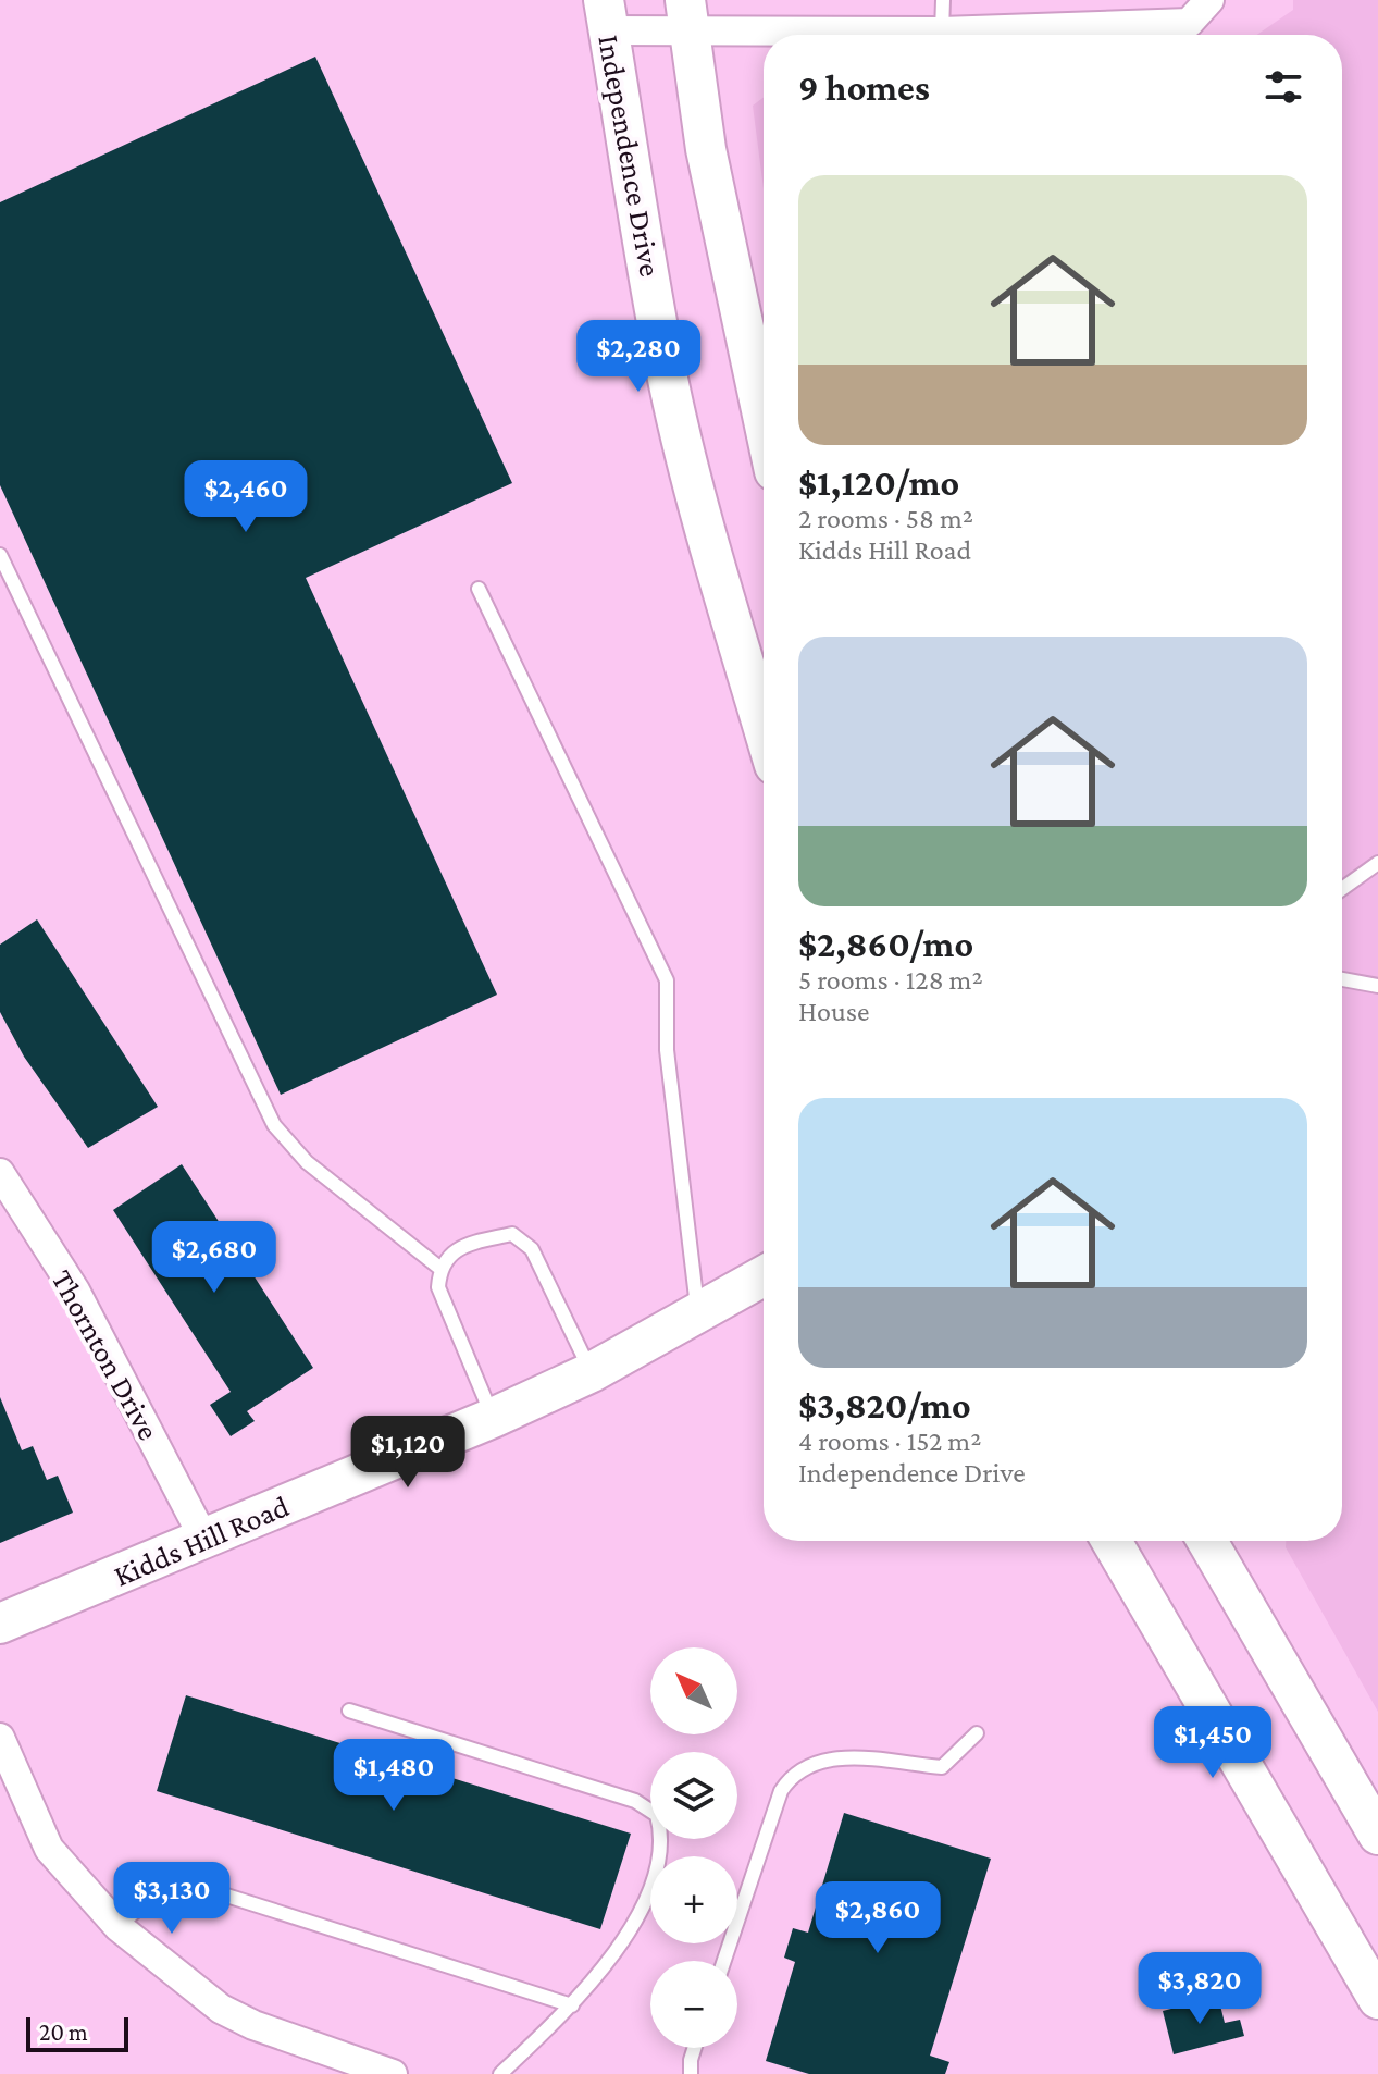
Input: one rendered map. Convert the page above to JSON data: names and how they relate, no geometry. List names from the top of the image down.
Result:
{
  "streets": {
    "street": ["Independence Drive", "Thornton Drive", "Kidds Hill Road"]
  },
  "crossings": [
    ["Thornton Drive", "Kidds Hill Road"]
  ],
  "scale_bar": "20 m",
  "north": "top left",
  "page": {
    "heading": "9 homes",
    "list": [
      {
        "name": "$1,120/mo",
        "note": "2 rooms · 58 m² · Kidds Hill Road"
      },
      {
        "name": "$2,860/mo",
        "note": "5 rooms · 128 m² · House"
      },
      {
        "name": "$3,820/mo",
        "note": "4 rooms · 152 m² · Independence Drive"
      }
    ],
    "price": [
      "$2,280",
      "$2,460",
      "$2,680",
      "$1,120",
      "$1,450",
      "$1,480",
      "$3,130",
      "$2,860",
      "$3,820"
    ],
    "map_buttons": ["+", "−"],
    "scale": "20 m"
  }
}
